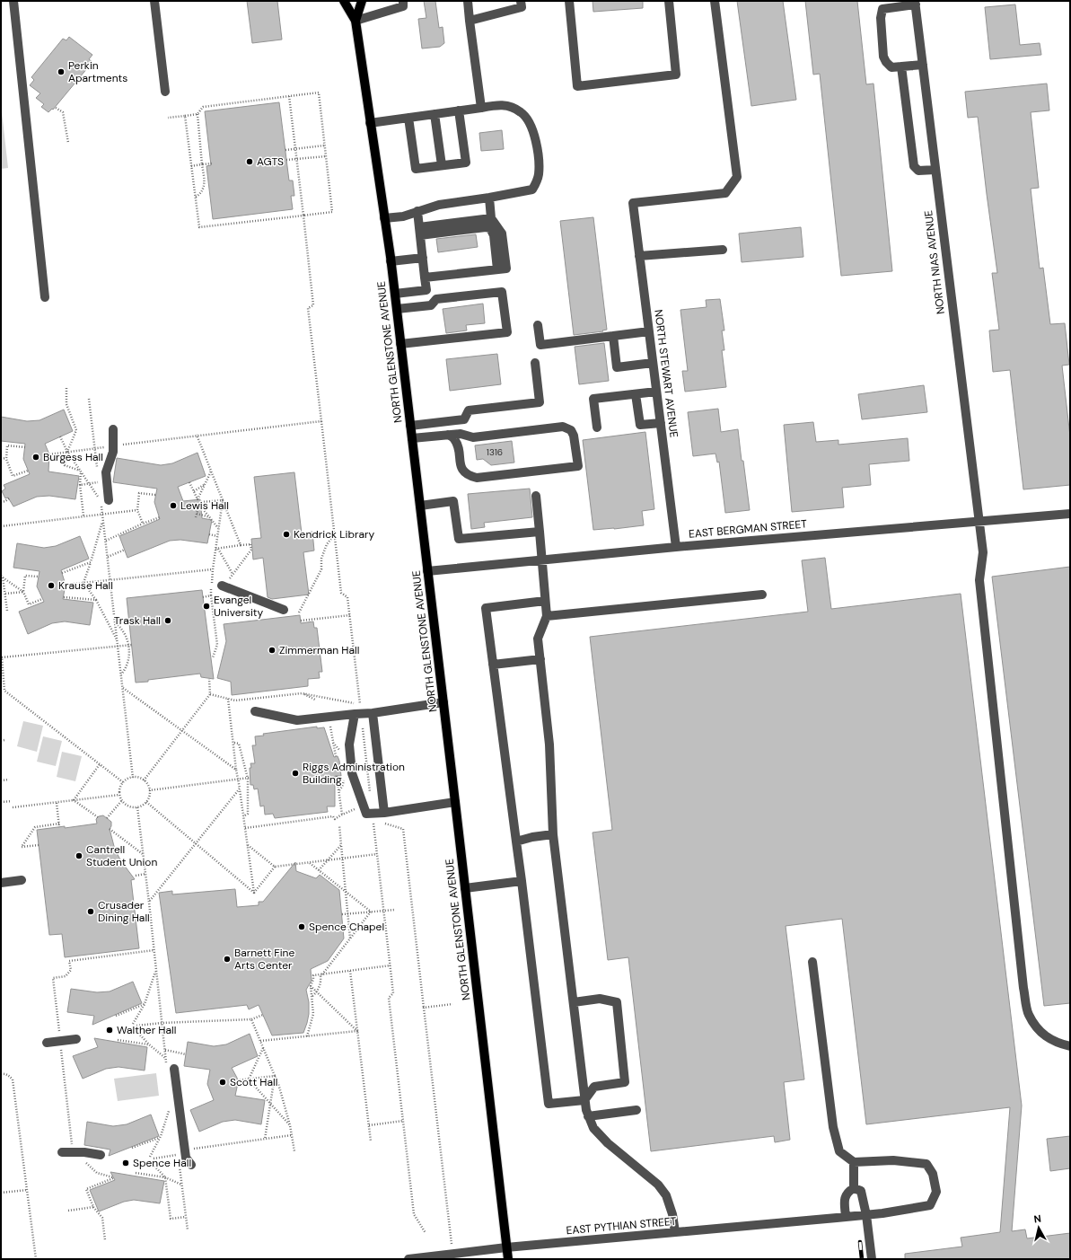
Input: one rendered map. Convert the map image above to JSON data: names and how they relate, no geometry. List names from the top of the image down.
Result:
{
  "streets": {
    "main road": ["NORTH GLENSTONE AVENUE"],
    "street": [
      "NORTH NIAS AVENUE",
      "NORTH STEWART AVENUE",
      "EAST BERGMAN STREET",
      "EAST PYTHIAN STREET"
    ]
  },
  "crossings": [
    ["NORTH NIAS AVENUE", "EAST BERGMAN STREET"],
    ["NORTH GLENSTONE AVENUE", "EAST BERGMAN STREET"],
    ["NORTH GLENSTONE AVENUE", "EAST PYTHIAN STREET"],
    ["NORTH STEWART AVENUE", "EAST BERGMAN STREET"]
  ],
  "places": [
    "Perkin Apartments",
    "AGTS",
    "Burgess Hall",
    "Lewis Hall",
    "Kendrick Library",
    "Krause Hall",
    "Evangel University",
    "Trask Hall",
    "Zimmerman Hall",
    "Riggs Administration Building",
    "Cantrell Student Union",
    "Crusader Dining Hall",
    "Spence Chapel",
    "Barnett Fine Arts Center",
    "Walther Hall",
    "Scott Hall",
    "Spence Hall"
  ],
  "house_numbers": ["1316"],
  "north": "top"
}
